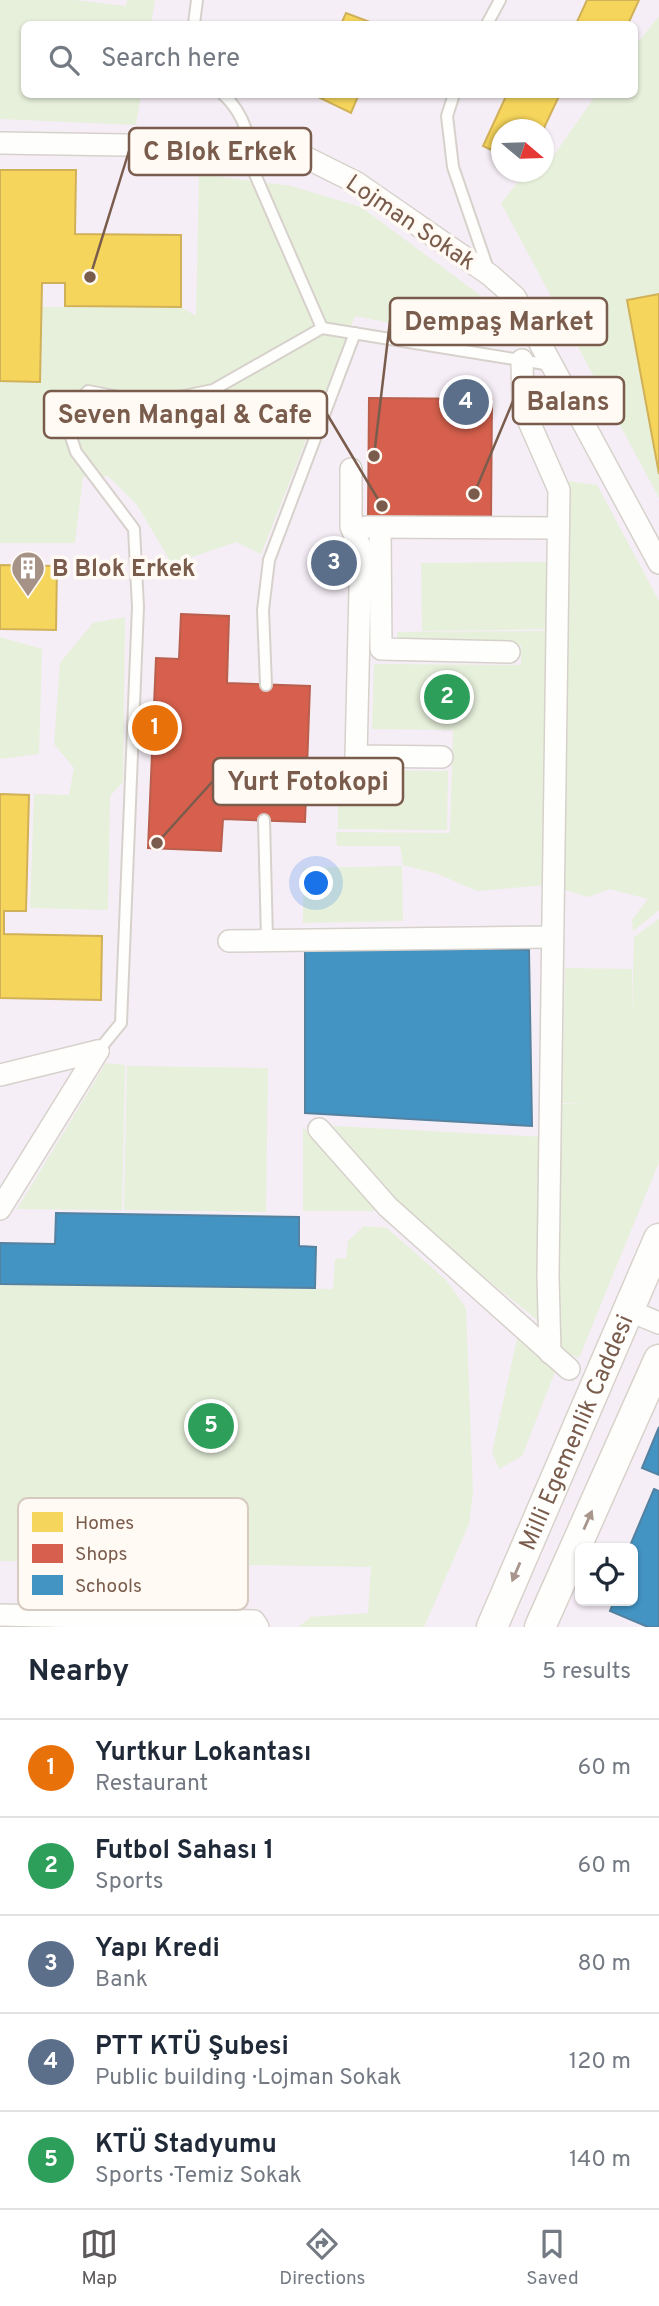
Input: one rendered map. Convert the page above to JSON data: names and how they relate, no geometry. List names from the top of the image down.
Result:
{
  "streets": {
    "street": ["Lojman Sokak", "Milli Egemenlik Caddesi"]
  },
  "places": {
    "other": [
      "C Blok Erkek",
      "Dempaş Market",
      "Balans",
      "Seven Mangal & Cafe",
      "Yurt Fotokopi"
    ],
    "building": ["B Blok Erkek"]
  },
  "legend": ["Homes", "Shops", "Schools"],
  "north": "right",
  "page": {
    "search": "Search here",
    "pins": [
      "4",
      "3",
      "2",
      "1",
      "5"
    ],
    "heading": ["Nearby", "5 results"],
    "list": [
      {
        "mark": "1",
        "name": "Yurtkur Lokantası",
        "note": "Restaurant",
        "value": "60 m"
      },
      {
        "mark": "2",
        "name": "Futbol Sahası 1",
        "note": "Sports",
        "value": "60 m"
      },
      {
        "mark": "3",
        "name": "Yapı Kredi",
        "note": "Bank",
        "value": "80 m"
      },
      {
        "mark": "4",
        "name": "PTT KTÜ Şubesi",
        "note": "Public building · Lojman Sokak",
        "value": "120 m"
      },
      {
        "mark": "5",
        "name": "KTÜ Stadyumu",
        "note": "Sports · Temiz Sokak",
        "value": "140 m"
      }
    ],
    "nav": ["Map", "Directions", "Saved"]
  }
}
